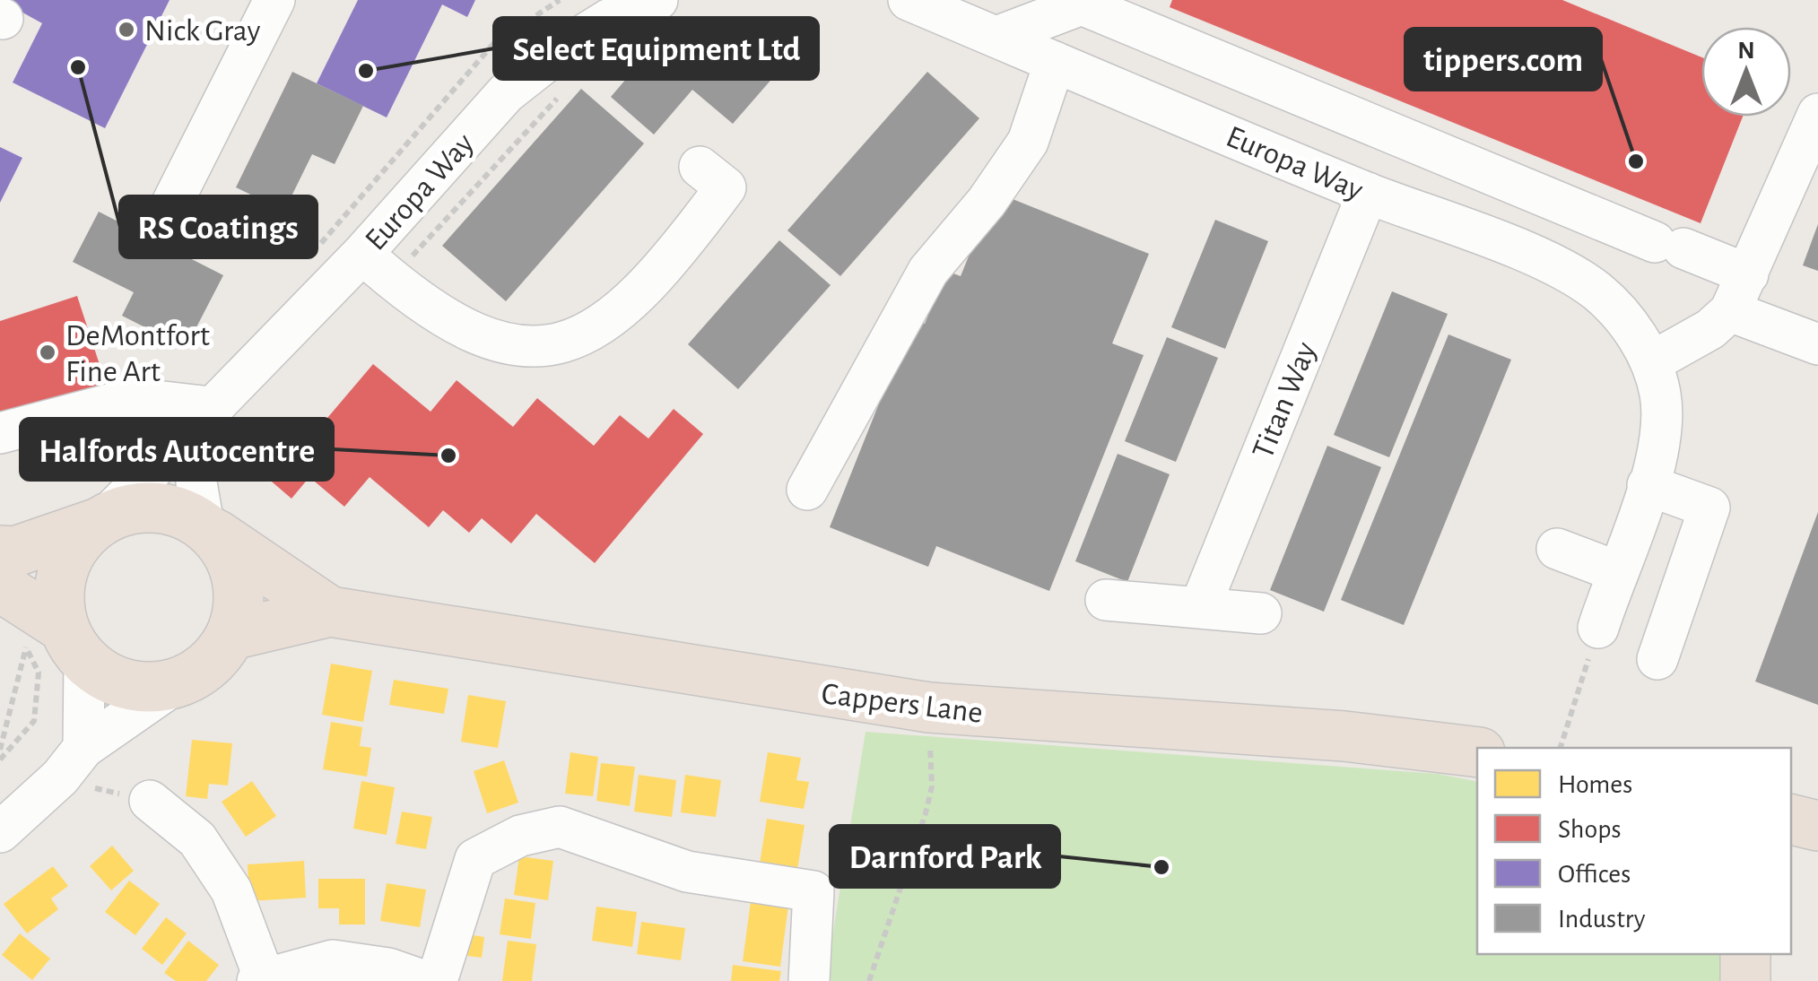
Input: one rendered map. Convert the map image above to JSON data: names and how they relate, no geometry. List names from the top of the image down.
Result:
{
  "streets": {
    "highway": ["Cappers Lane"],
    "street": ["Europa Way", "Titan Way"]
  },
  "crossings": [
    ["Europa Way", "Titan Way"],
    ["Europa Way", "Cappers Lane"]
  ],
  "places": [
    "Nick Gray",
    "RS Coatings",
    "Select Equipment Ltd",
    "tippers.com",
    "DeMontfort Fine Art",
    "Halfords Autocentre",
    "Darnford Park"
  ],
  "legend": [
    "Homes",
    "Shops",
    "Offices",
    "Industry"
  ],
  "north": "top"
}
